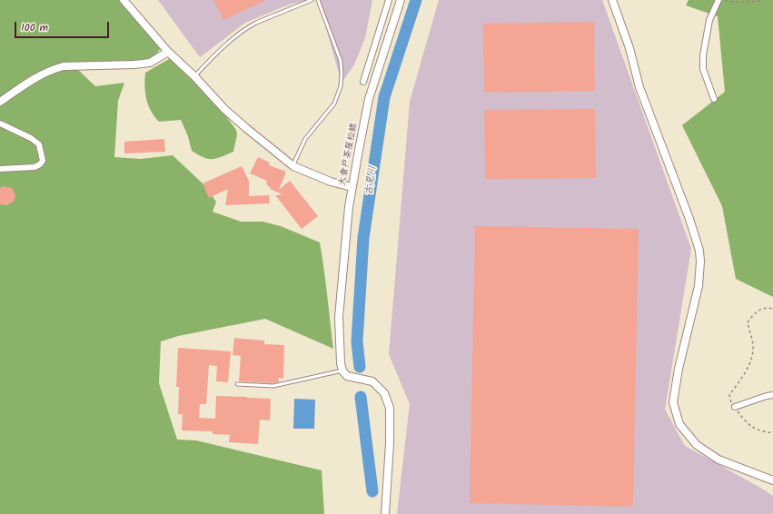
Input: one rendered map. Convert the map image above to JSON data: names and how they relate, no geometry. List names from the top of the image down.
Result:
{
  "streets": {
    "street": ["大倉戸茶屋松線"]
  },
  "water": ["古見川"],
  "scale_bar": "100 m"
}
